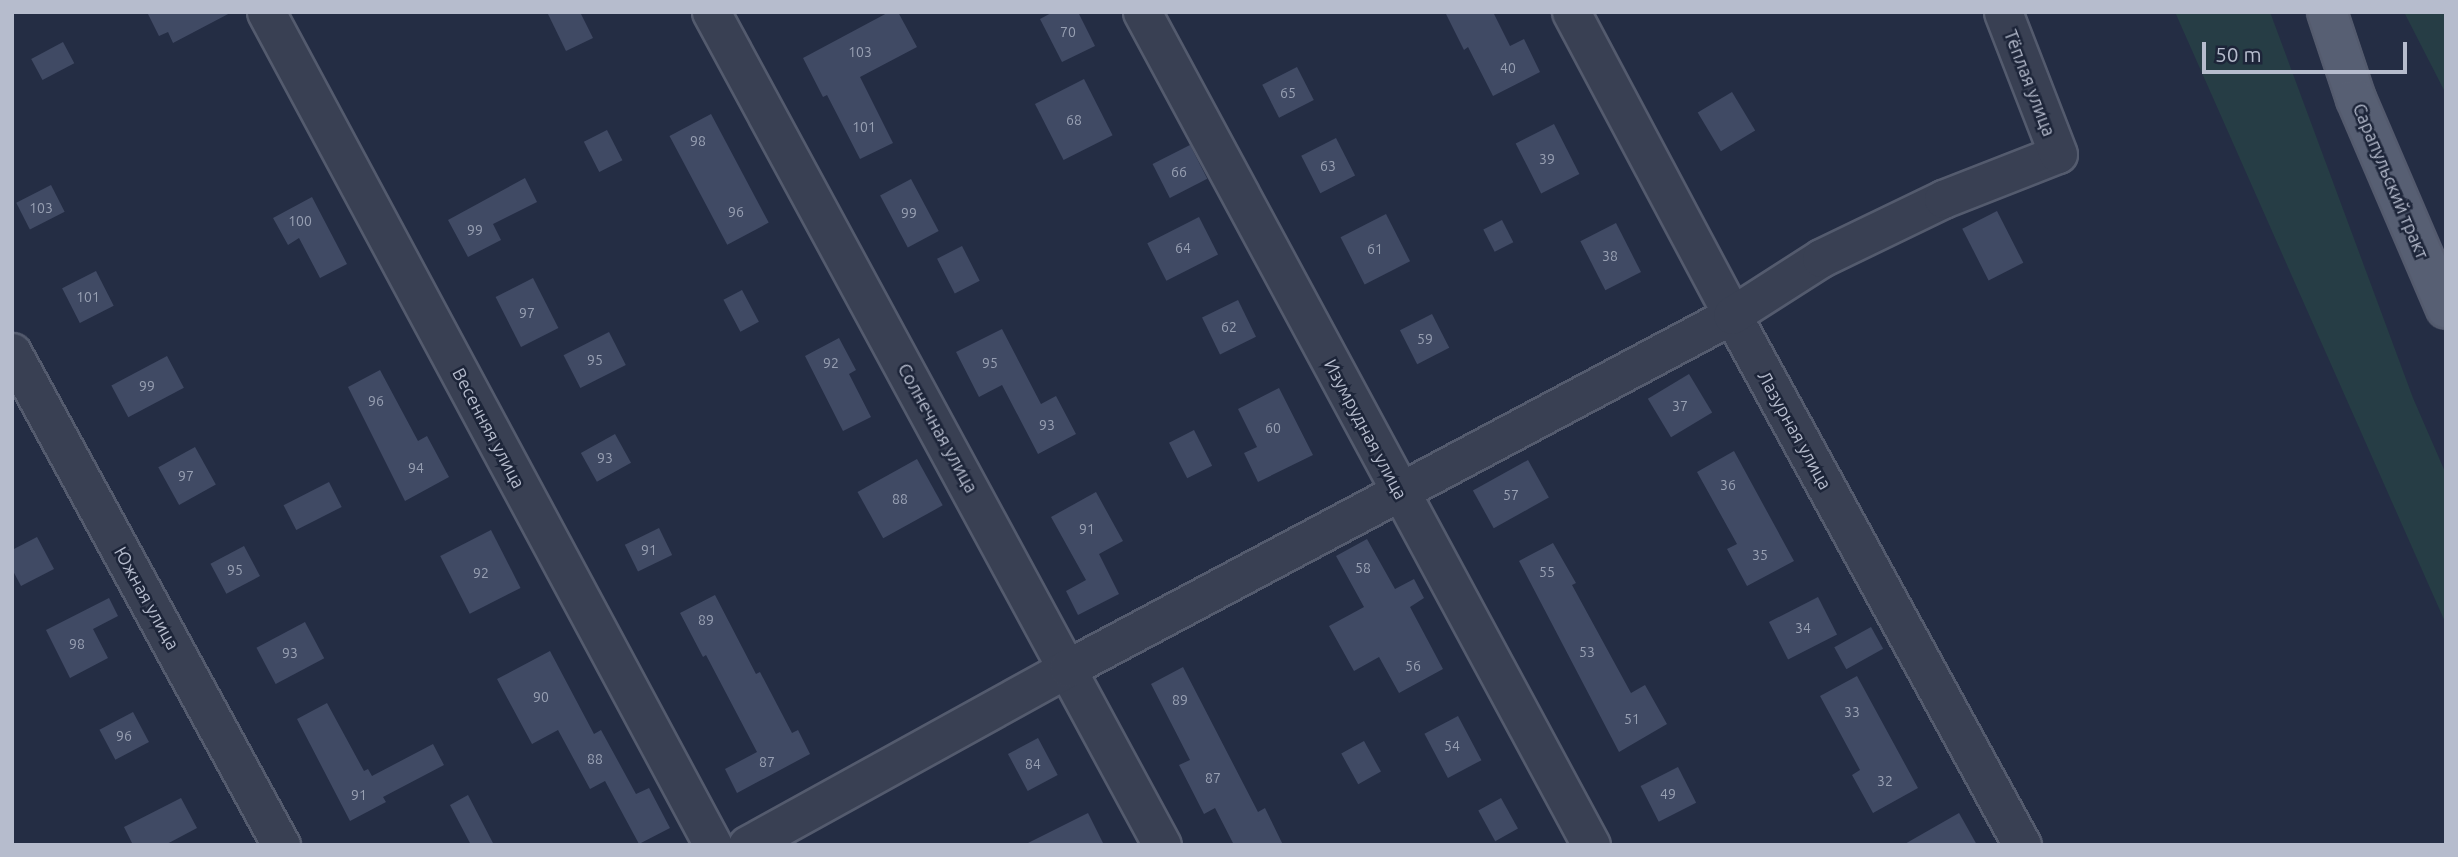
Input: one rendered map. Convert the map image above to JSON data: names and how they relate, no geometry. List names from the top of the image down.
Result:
{
  "streets": {
    "main road": ["Сарапульский тракт"],
    "street": [
      "Тёплая улица",
      "Весенняя улица",
      "Солнечная улица",
      "Изумрудная улица",
      "Лазурная улица",
      "Южная улица"
    ]
  },
  "crossings": [
    ["Тёплая улица", "Лазурная улица"]
  ],
  "house_numbers": [
    "70",
    "103",
    "40",
    "65",
    "68",
    "101",
    "98",
    "39",
    "63",
    "66",
    "103",
    "96",
    "99",
    "100",
    "99",
    "64",
    "61",
    "38",
    "101",
    "97",
    "62",
    "59",
    "95",
    "92",
    "95",
    "99",
    "96",
    "37",
    "93",
    "60",
    "93",
    "94",
    "97",
    "36",
    "57",
    "88",
    "91",
    "91",
    "35",
    "58",
    "95",
    "55",
    "92",
    "89",
    "34",
    "98",
    "53",
    "93",
    "56",
    "90",
    "89",
    "33",
    "51",
    "96",
    "54",
    "88",
    "87",
    "84",
    "87",
    "32",
    "49",
    "91"
  ],
  "scale_bar": "50 m"
}
